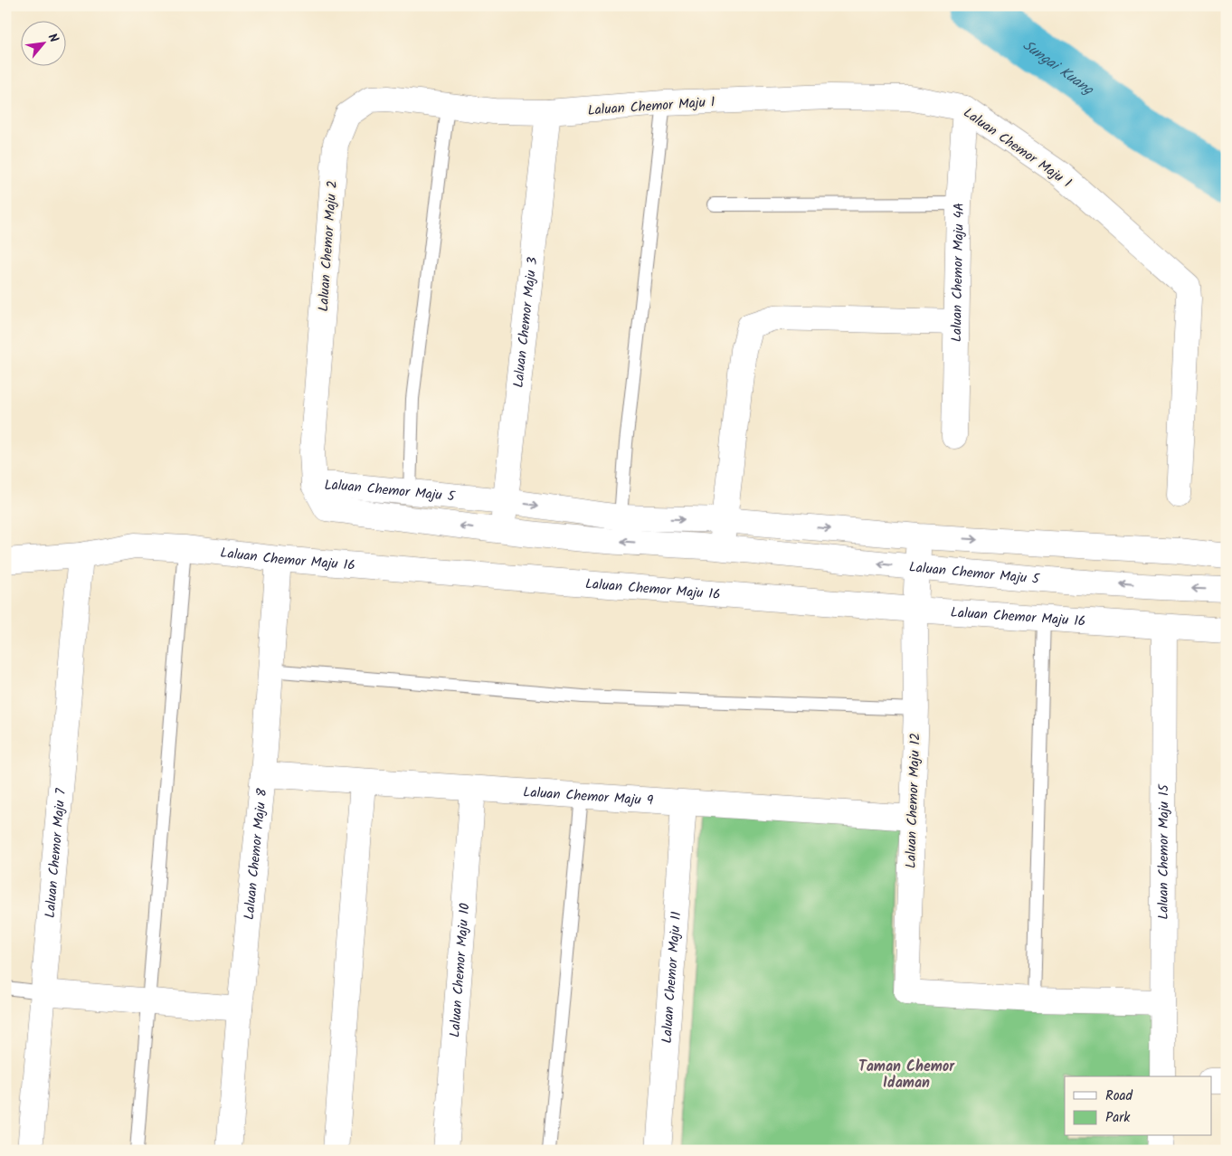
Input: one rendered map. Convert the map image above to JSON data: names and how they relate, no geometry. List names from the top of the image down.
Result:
{
  "streets": {
    "street": [
      "Laluan Chemor Maju 1",
      "Laluan Chemor Maju 2",
      "Laluan Chemor Maju 4A",
      "Laluan Chemor Maju 3",
      "Laluan Chemor Maju 5",
      "Laluan Chemor Maju 16",
      "Laluan Chemor Maju 9",
      "Laluan Chemor Maju 12",
      "Laluan Chemor Maju 7",
      "Laluan Chemor Maju 15",
      "Laluan Chemor Maju 8",
      "Laluan Chemor Maju 10",
      "Laluan Chemor Maju 11"
    ]
  },
  "crossings": [
    ["Laluan Chemor Maju 1", "Laluan Chemor Maju 2"],
    ["Laluan Chemor Maju 1", "Laluan Chemor Maju 4A"],
    ["Laluan Chemor Maju 1", "Laluan Chemor Maju 3"],
    ["Laluan Chemor Maju 2", "Laluan Chemor Maju 5"],
    ["Laluan Chemor Maju 3", "Laluan Chemor Maju 5"],
    ["Laluan Chemor Maju 5", "Laluan Chemor Maju 12"],
    ["Laluan Chemor Maju 16", "Laluan Chemor Maju 12"],
    ["Laluan Chemor Maju 16", "Laluan Chemor Maju 7"],
    ["Laluan Chemor Maju 16", "Laluan Chemor Maju 15"],
    ["Laluan Chemor Maju 16", "Laluan Chemor Maju 8"],
    ["Laluan Chemor Maju 9", "Laluan Chemor Maju 12"],
    ["Laluan Chemor Maju 9", "Laluan Chemor Maju 8"],
    ["Laluan Chemor Maju 9", "Laluan Chemor Maju 10"],
    ["Laluan Chemor Maju 9", "Laluan Chemor Maju 11"]
  ],
  "districts": ["Taman Chemor Idaman"],
  "water": ["Sungai Kuang"],
  "legend": ["Road", "Park"],
  "north": "top right"
}
